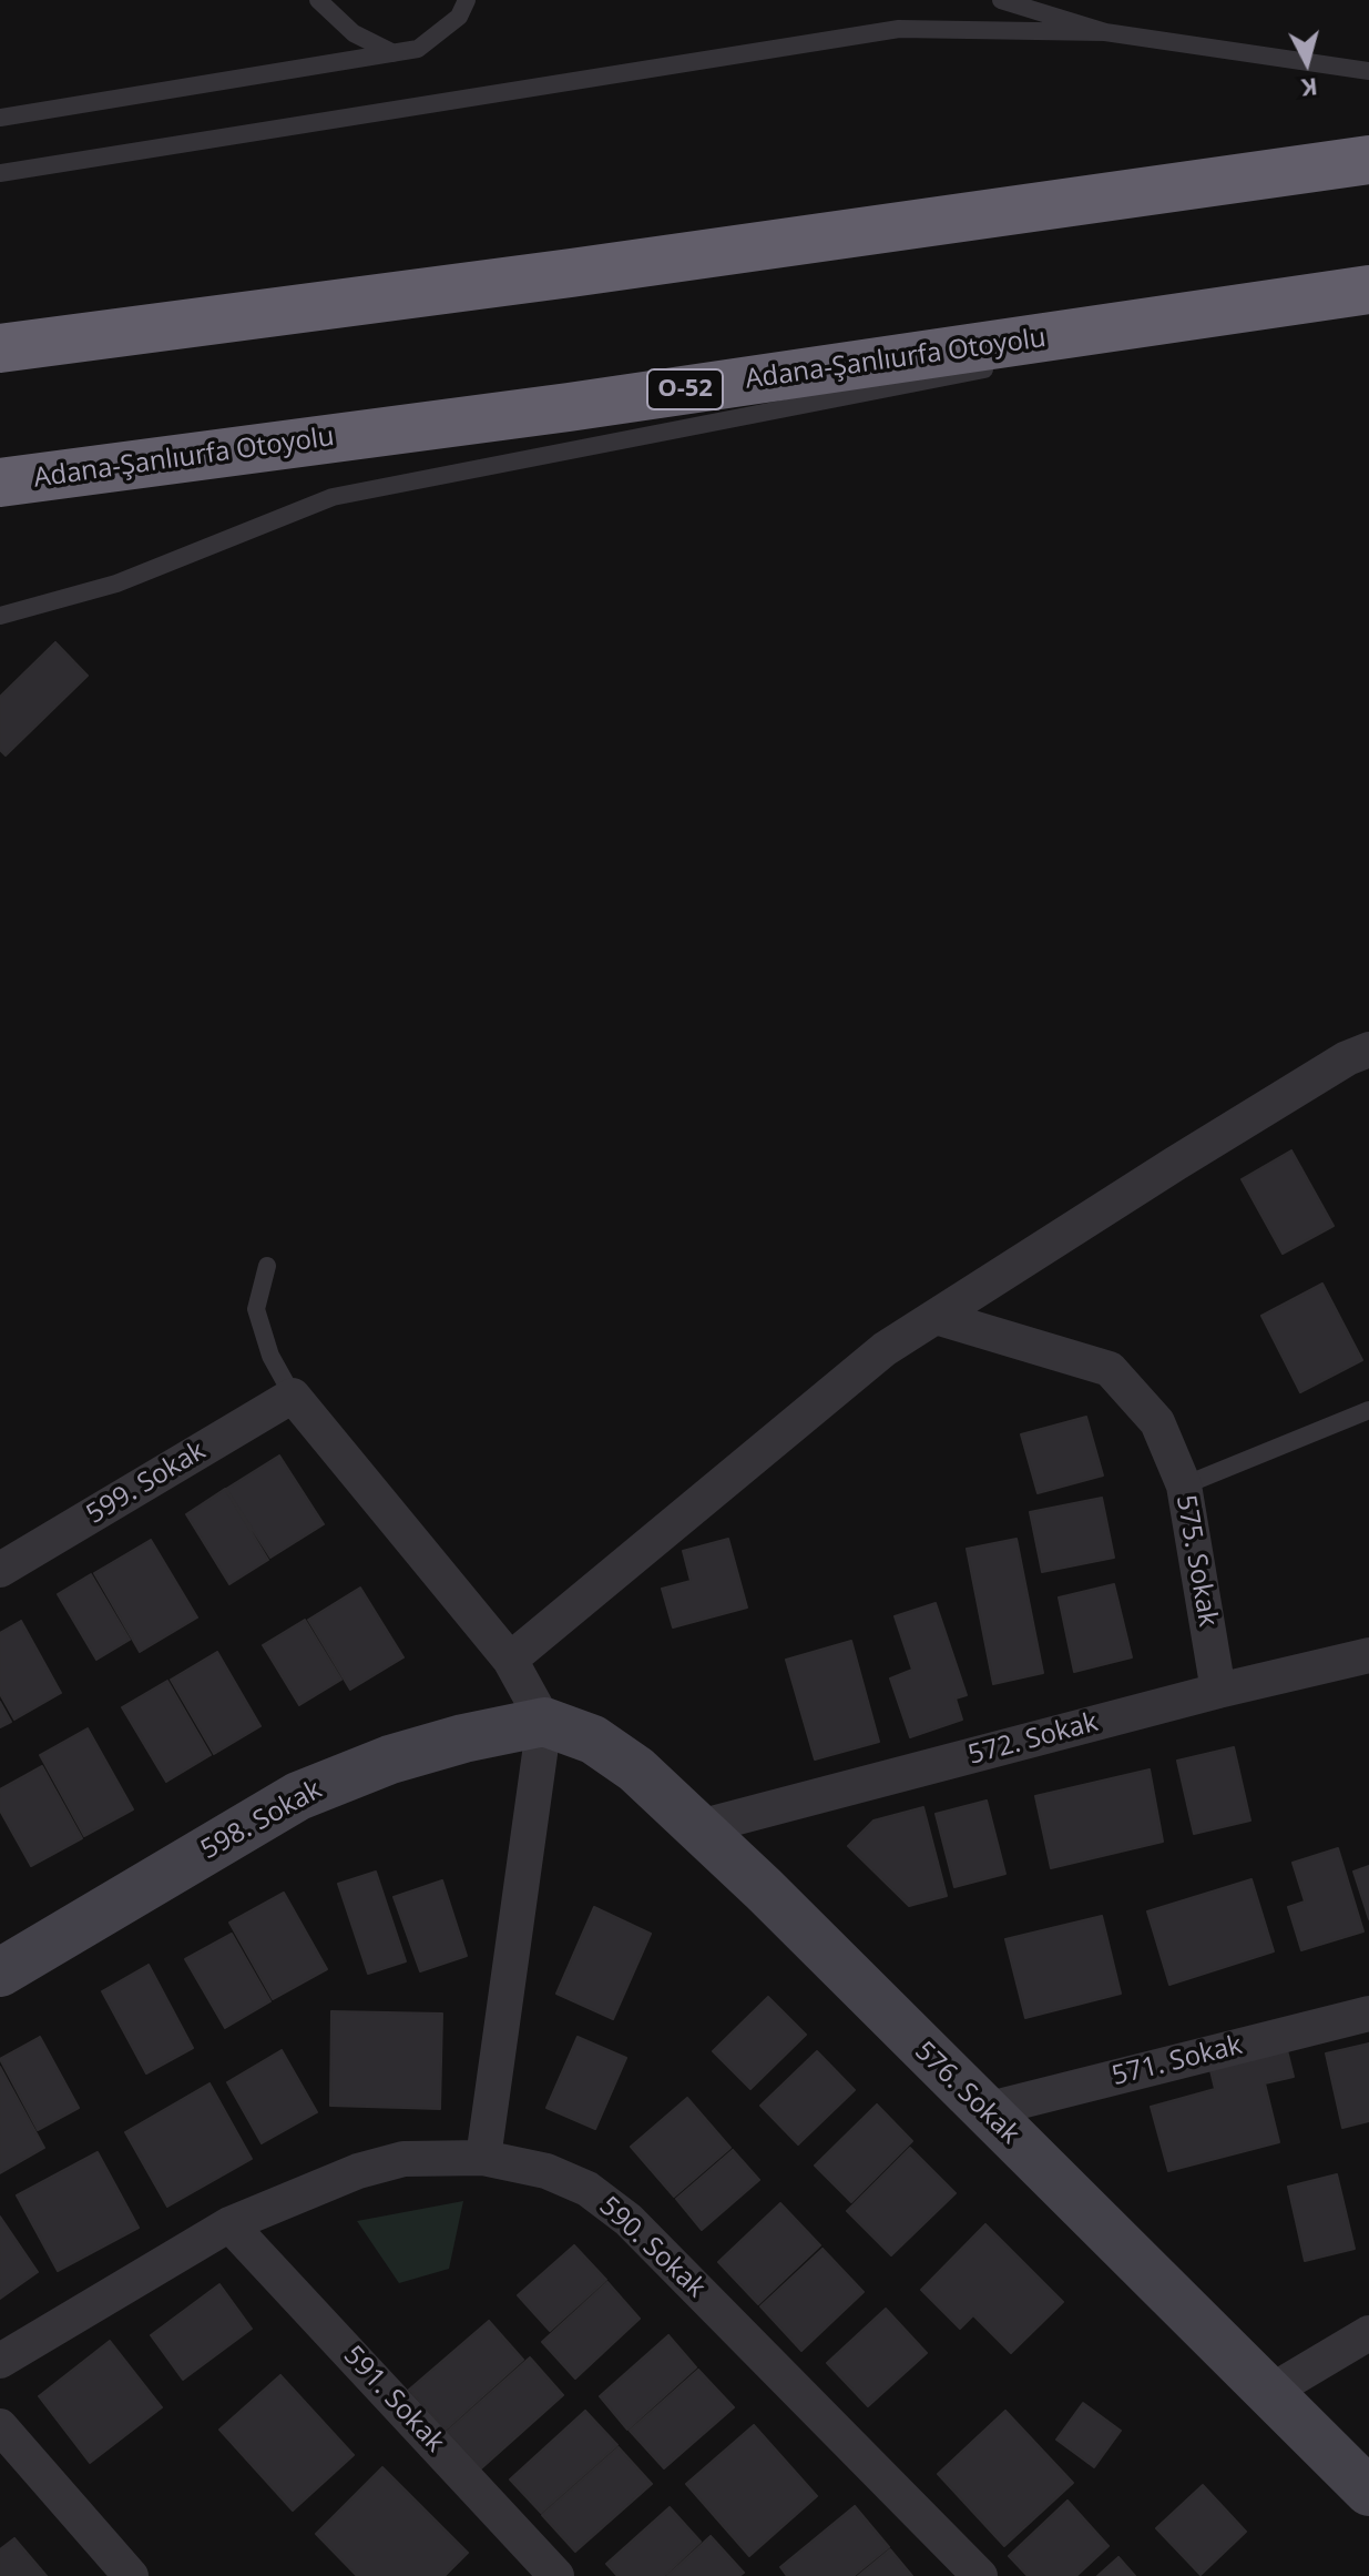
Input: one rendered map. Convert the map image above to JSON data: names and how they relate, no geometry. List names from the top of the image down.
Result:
{
  "streets": {
    "highway": ["Adana-Şanlıurfa Otoyolu", "O-52"],
    "street": [
      "599. Sokak",
      "575. Sokak",
      "572. Sokak",
      "598. Sokak",
      "571. Sokak",
      "576. Sokak",
      "590. Sokak",
      "591. Sokak"
    ]
  },
  "crossings": [
    ["575. Sokak", "572. Sokak"],
    ["572. Sokak", "576. Sokak"],
    ["598. Sokak", "576. Sokak"],
    ["571. Sokak", "576. Sokak"],
    ["590. Sokak", "591. Sokak"]
  ],
  "north": "bottom"
}
